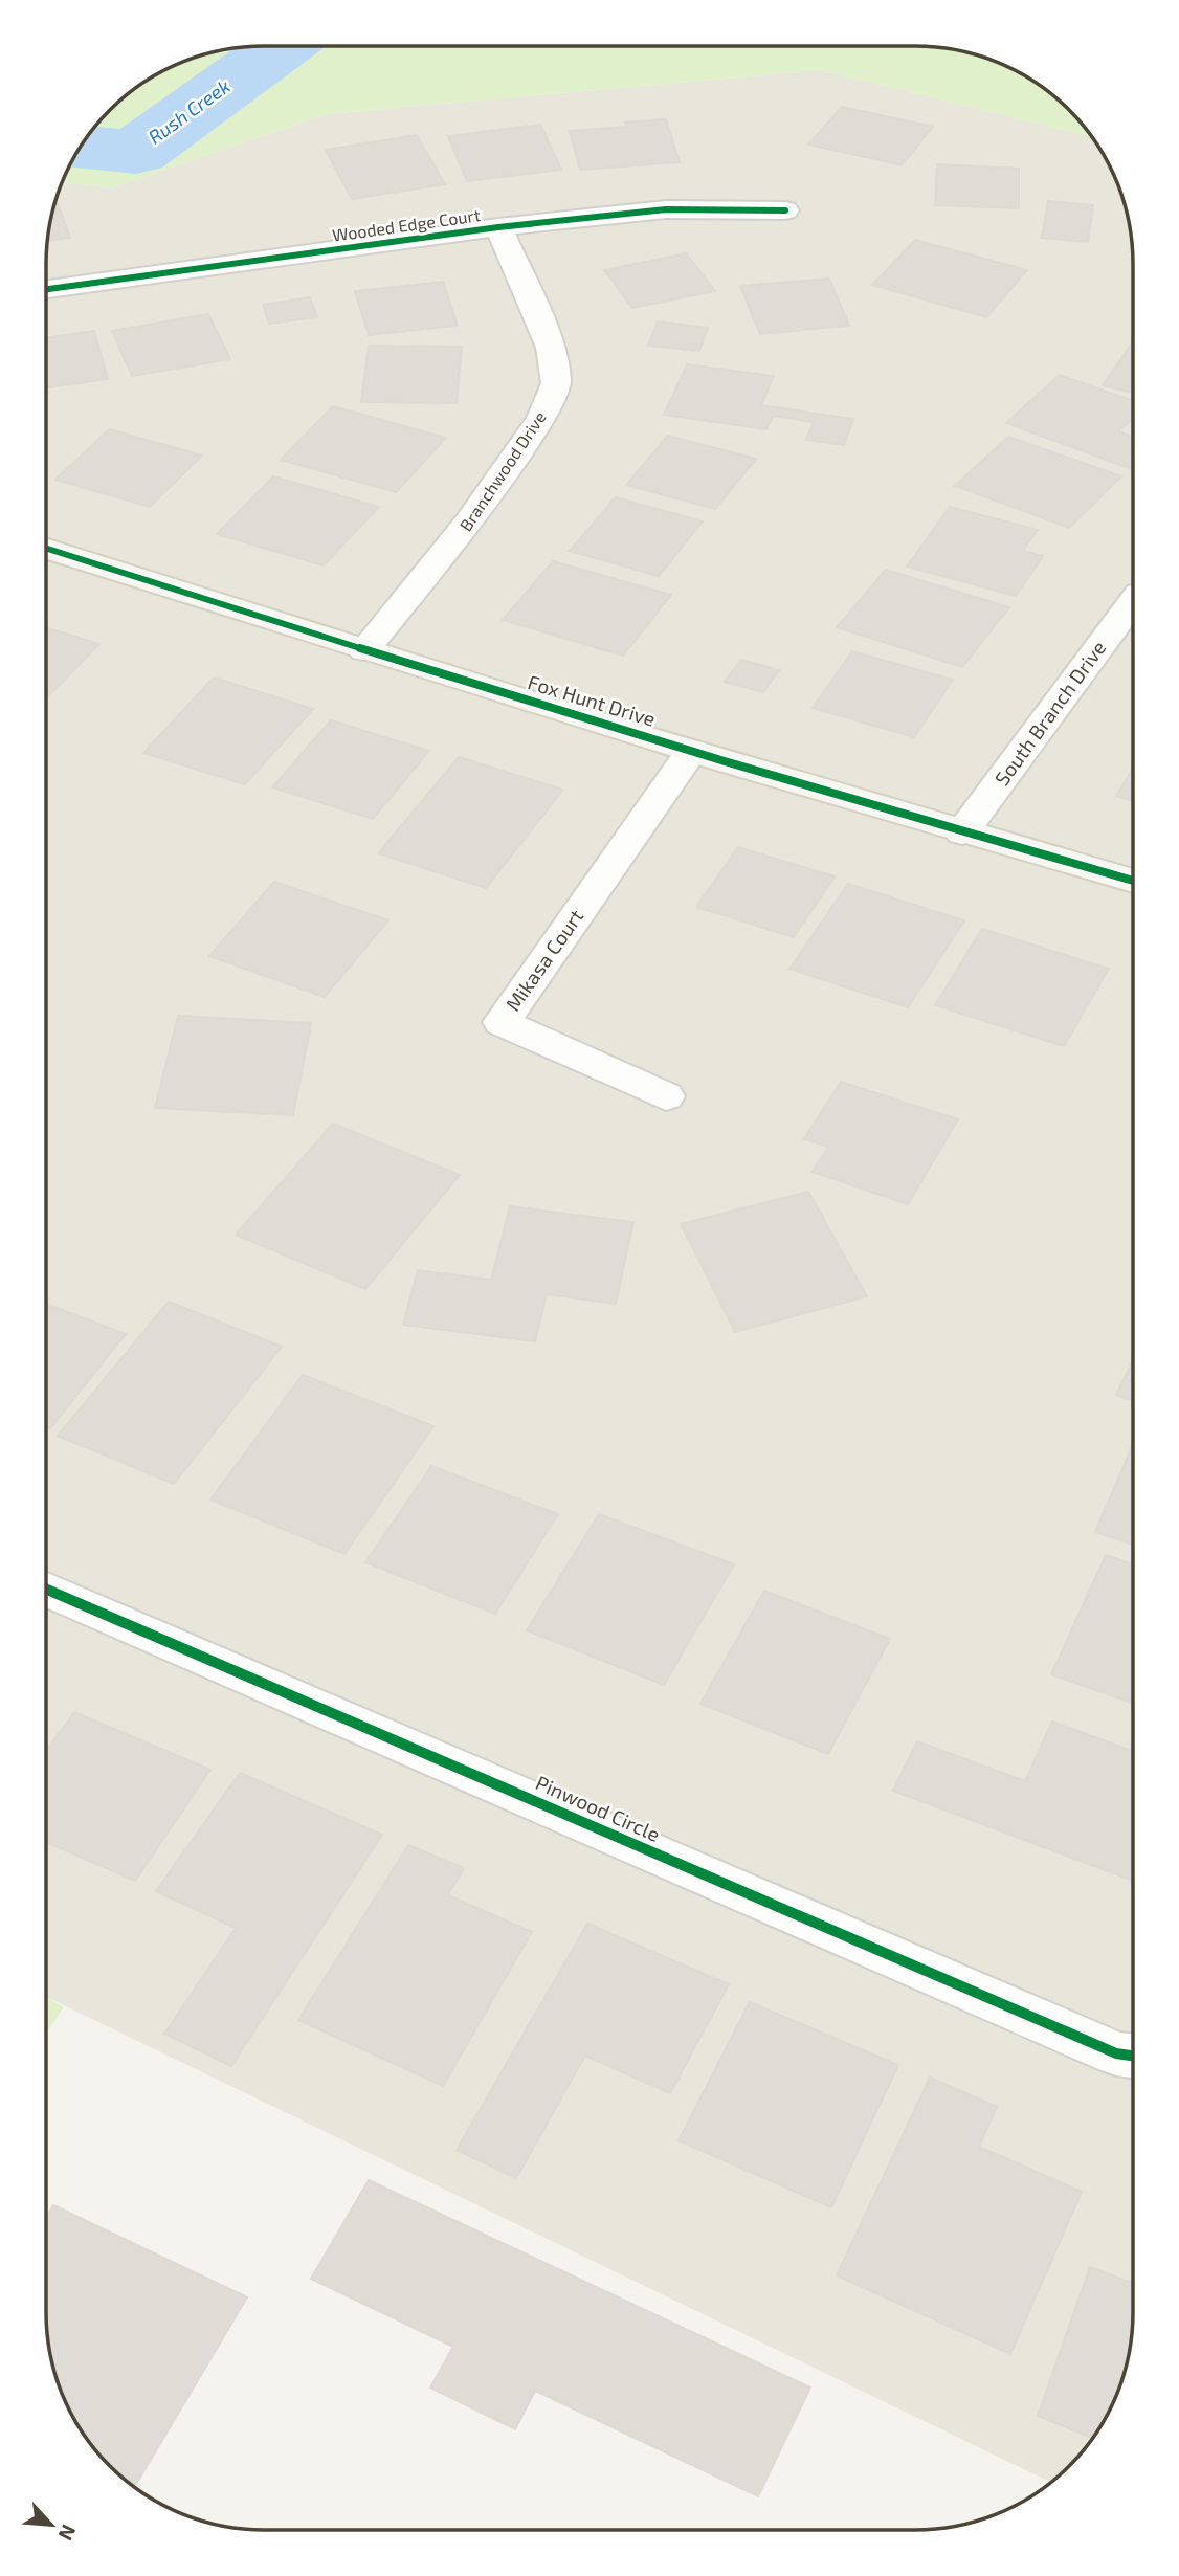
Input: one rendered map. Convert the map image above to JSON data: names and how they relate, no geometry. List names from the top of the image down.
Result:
{
  "streets": {
    "street": [
      "Wooded Edge Court",
      "Branchwood Drive",
      "Fox Hunt Drive",
      "South Branch Drive",
      "Mikasa Court",
      "Pinwood Circle"
    ]
  },
  "crossings": [
    ["Wooded Edge Court", "Branchwood Drive"],
    ["Branchwood Drive", "Fox Hunt Drive"],
    ["Fox Hunt Drive", "South Branch Drive"],
    ["Fox Hunt Drive", "Mikasa Court"]
  ],
  "water": ["Rush Creek"],
  "north": "bottom right"
}
